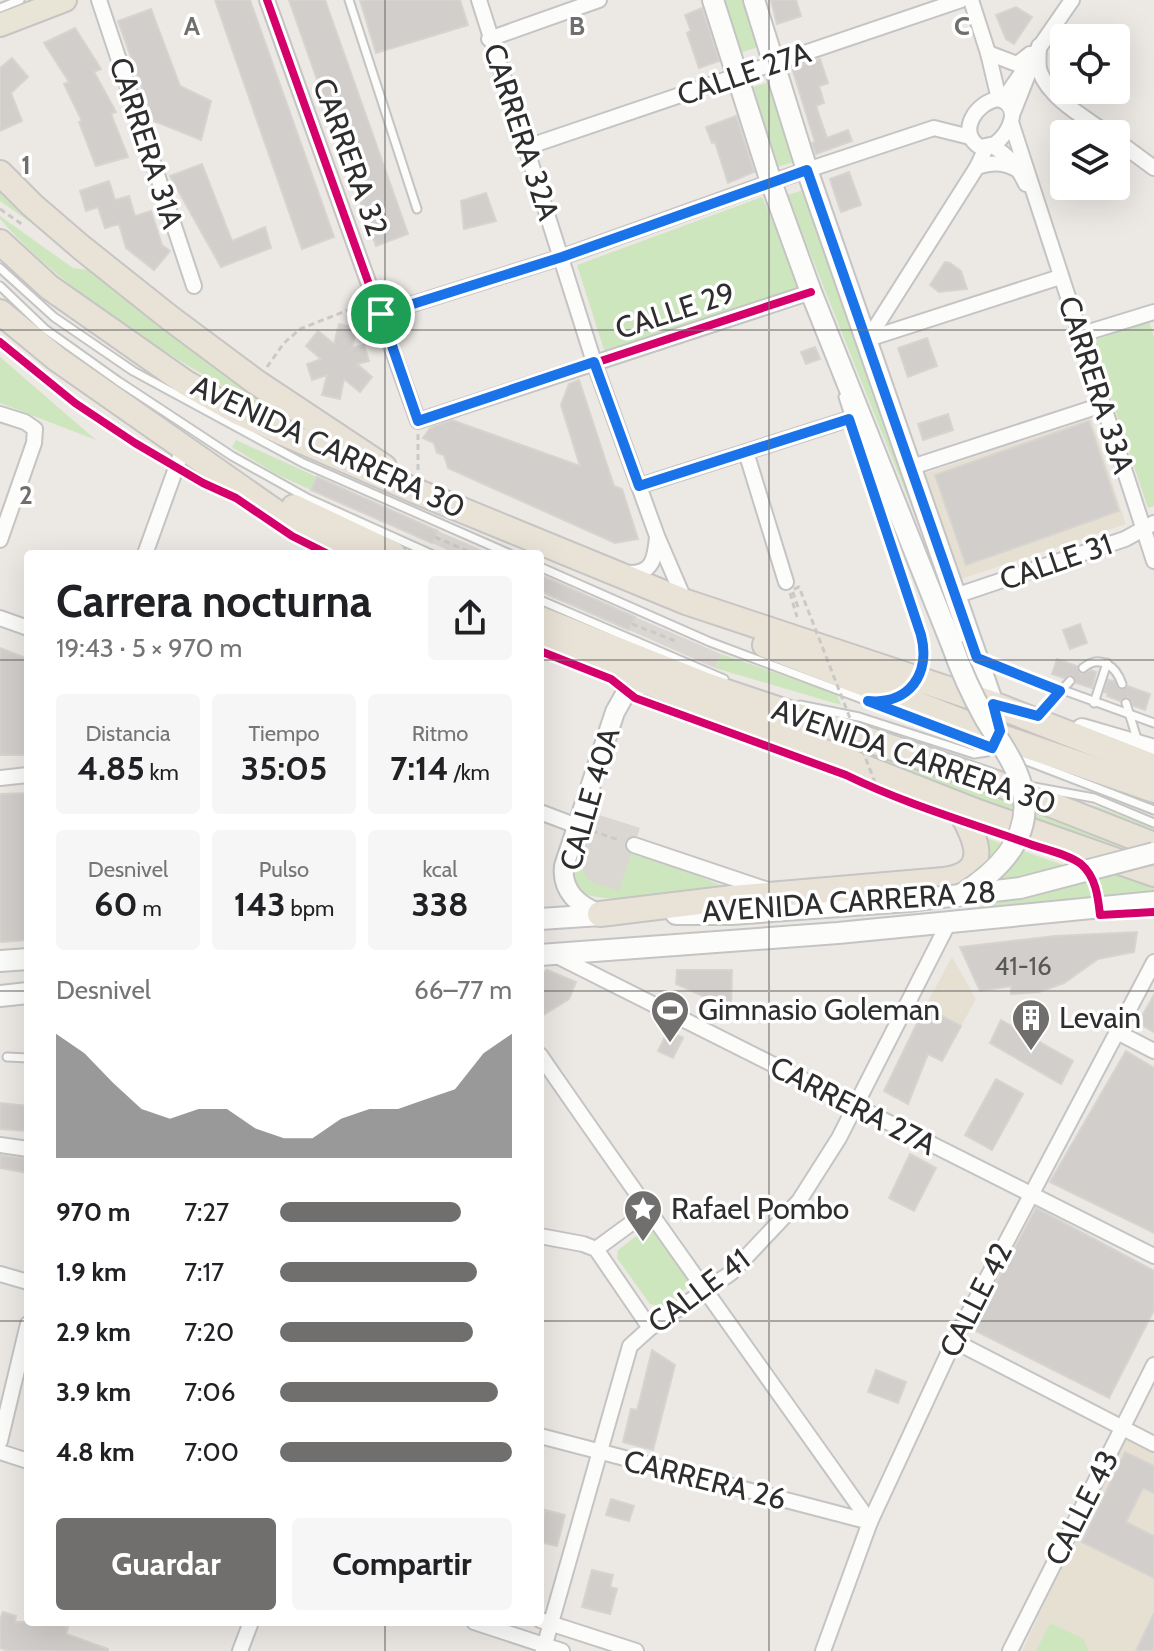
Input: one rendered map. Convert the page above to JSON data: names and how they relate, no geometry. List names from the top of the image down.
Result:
{
  "streets": {
    "highway": ["AVENIDA CARRERA 30"],
    "main road": ["AVENIDA CARRERA 28"],
    "street": [
      "CALLE 27A",
      "CARRERA 32A",
      "CARRERA 31A",
      "CARRERA 32",
      "CALLE 29",
      "CARRERA 33A",
      "CALLE 31",
      "CALLE 40A",
      "CARRERA 27A",
      "CALLE 41",
      "CALLE 42",
      "CARRERA 26",
      "CALLE 43"
    ]
  },
  "crossings": [
    ["CALLE 27A", "CARRERA 32A"],
    ["CARRERA 32A", "CALLE 29"],
    ["CARRERA 32A", "AVENIDA CARRERA 30"],
    ["CARRERA 32", "CALLE 29"],
    ["CARRERA 33A", "CALLE 31"],
    ["AVENIDA CARRERA 30", "CALLE 40A"],
    ["CALLE 40A", "AVENIDA CARRERA 28"],
    ["AVENIDA CARRERA 28", "CARRERA 27A"],
    ["AVENIDA CARRERA 28", "CALLE 41"],
    ["CARRERA 27A", "CALLE 41"],
    ["CARRERA 27A", "CALLE 42"],
    ["CALLE 41", "CARRERA 26"],
    ["CALLE 42", "CARRERA 26"]
  ],
  "places": {
    "sports": ["Gimnasio Goleman"],
    "building": ["Levain"],
    "place": ["Rafael Pombo"]
  },
  "house_numbers": ["41-16"],
  "page": {
    "heading": ["Carrera nocturna", "19:43 · 5 × 970 m"],
    "stats": [
      ["Distancia", "4.85 km"],
      ["Tiempo", "35:05"],
      ["Ritmo", "7:14 /km"],
      ["Desnivel", "60 m"],
      ["Pulso", "143 bpm"],
      ["kcal", "338"]
    ],
    "chart": ["Desnivel", "66–77 m"],
    "list": [
      {
        "name": "970 m",
        "note": "7:27"
      },
      {
        "name": "1.9 km",
        "note": "7:17"
      },
      {
        "name": "2.9 km",
        "note": "7:20"
      },
      {
        "name": "3.9 km",
        "note": "7:06"
      },
      {
        "name": "4.8 km",
        "note": "7:00"
      }
    ],
    "buttons": ["Guardar", "Compartir"]
  },
  "grid": {
    "columns": ["A", "B", "C"],
    "rows": ["1", "2"]
  }
}
